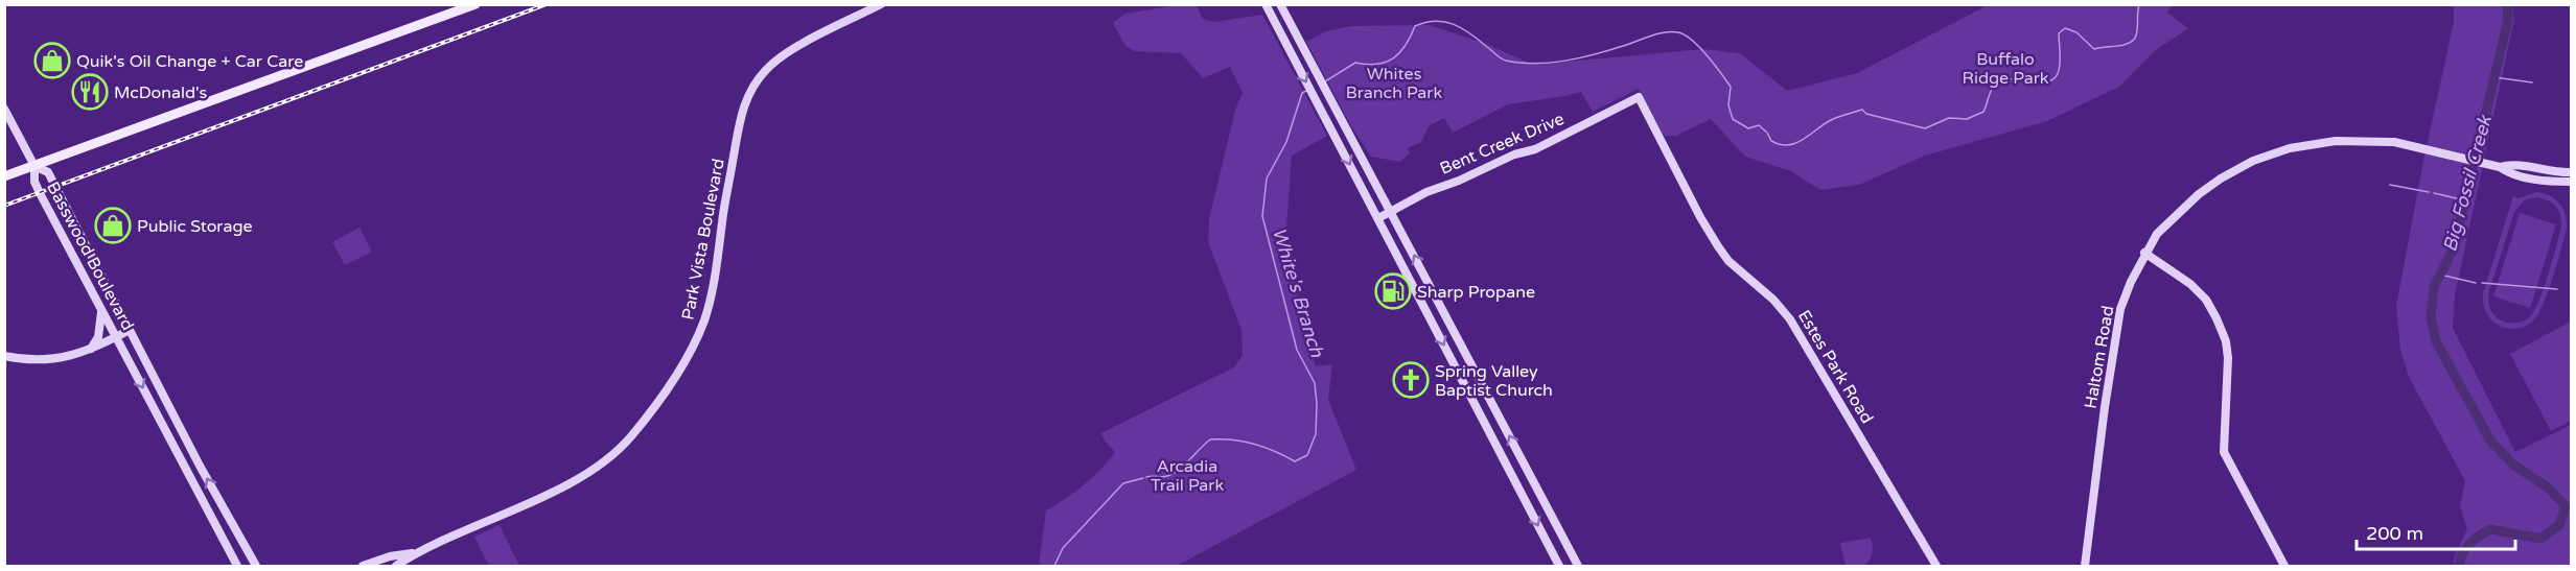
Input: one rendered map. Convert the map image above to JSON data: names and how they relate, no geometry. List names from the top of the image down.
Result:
{
  "streets": {
    "main road": [
      "Bent Creek Drive",
      "Park Vista Boulevard",
      "Basswood Boulevard",
      "Haltom Road",
      "Estes Park Road"
    ]
  },
  "crossings": [
    ["Bent Creek Drive", "Estes Park Road"]
  ],
  "water": ["Big Fossil Creek", "White's Branch"],
  "parks": ["Buffalo Ridge Park", "Whites Branch Park", "Arcadia Trail Park"],
  "places": {
    "shop": ["Quik's Oil Change + Car Care", "Public Storage"],
    "restaurant": ["McDonald's"],
    "fuel station": ["Sharp Propane"],
    "church": ["Spring Valley Baptist Church"]
  },
  "scale_bar": "200 m"
}
